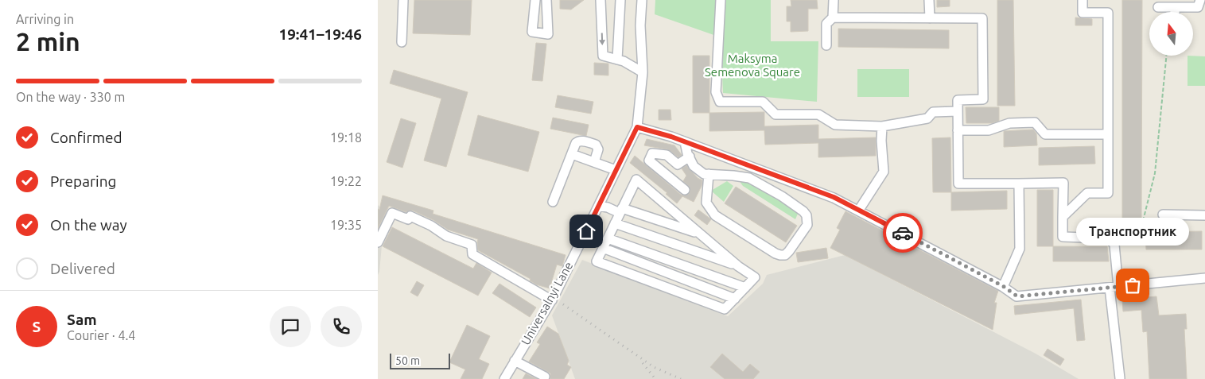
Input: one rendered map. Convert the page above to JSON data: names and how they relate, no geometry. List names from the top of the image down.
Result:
{
  "streets": {
    "street": ["Universalnyi Lane"]
  },
  "parks": ["Maksyma Semenova Square"],
  "places": ["Транспортник"],
  "scale_bar": "50 m",
  "north": "top",
  "page": {
    "heading": ["2 min", "Arriving in", "19:41–19:46"],
    "panel": ["Sam", "Courier · 4.4"],
    "bar": "On the way · 330 m",
    "list": [
      ["Confirmed", "19:18"],
      ["Preparing", "19:22"],
      ["On the way", "19:35"],
      "Delivered"
    ],
    "bubble": "Транспортник",
    "round": "S",
    "scale": "50 m"
  }
}
